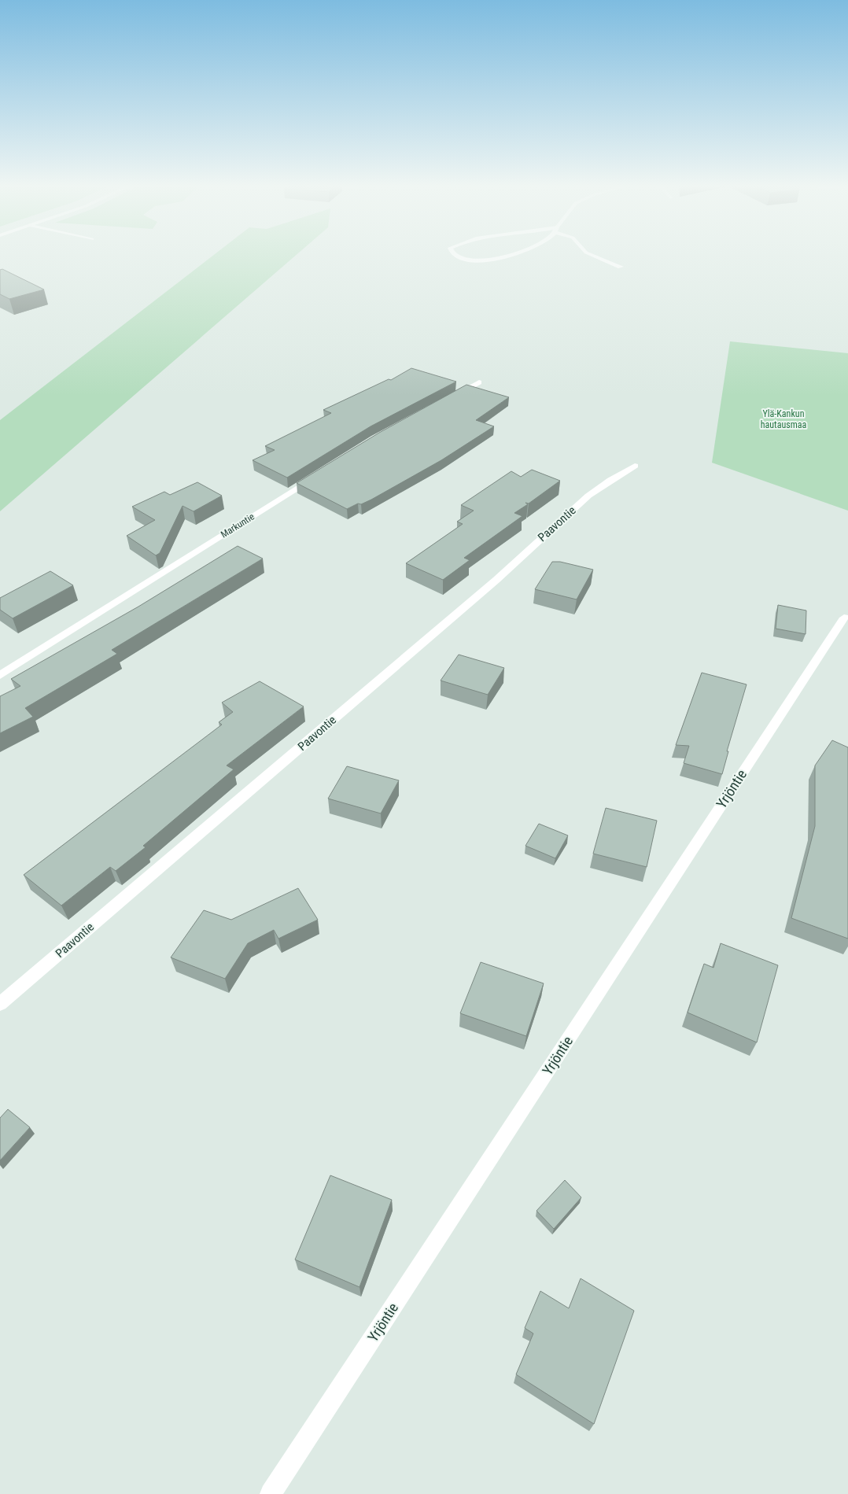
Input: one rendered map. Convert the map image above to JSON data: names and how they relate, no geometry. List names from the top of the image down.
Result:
{
  "streets": {
    "street": ["Paavontie", "Markuntie", "Yrjöntie"]
  },
  "parks": ["Ylä-Kankun hautausmaa"]
}
